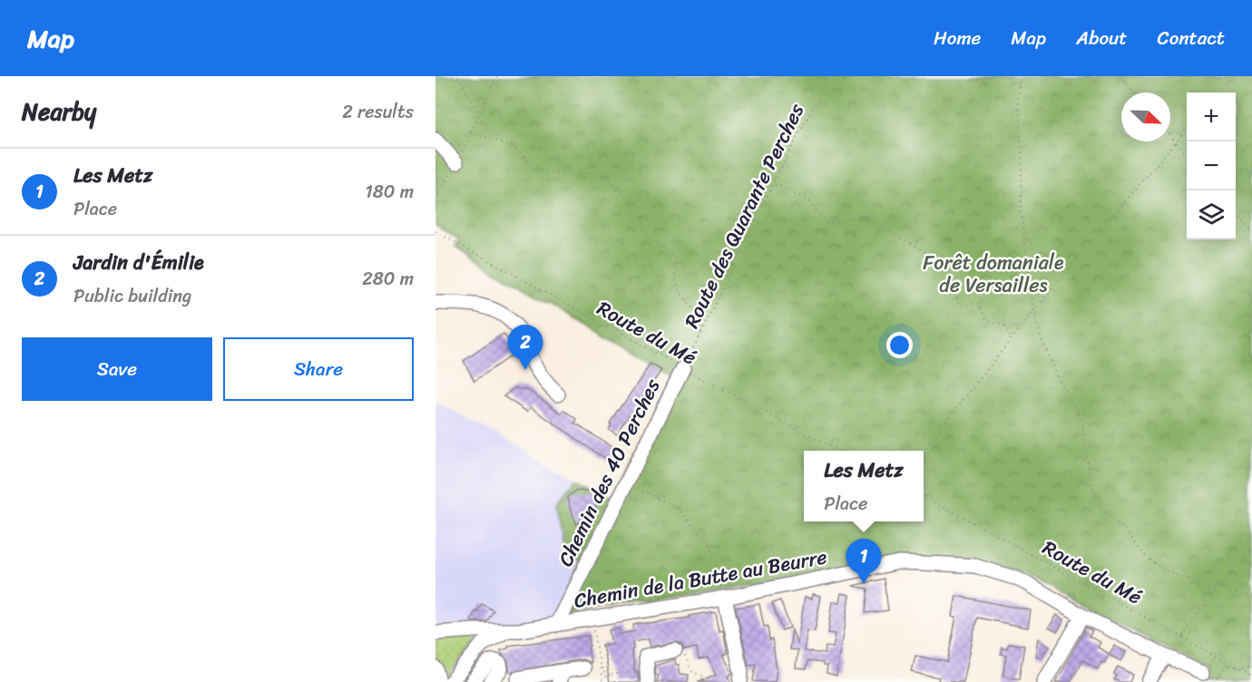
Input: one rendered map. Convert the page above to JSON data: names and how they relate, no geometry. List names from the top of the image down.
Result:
{
  "streets": {
    "street": ["Chemin des 40 Perches", "Chemin de la Butte au Beurre"],
    "path": ["Route des Quarante Perches", "Route du Mé"]
  },
  "crossings": [
    ["Route des Quarante Perches", "Route du Mé"],
    ["Route des Quarante Perches", "Chemin des 40 Perches"],
    ["Route du Mé", "Chemin des 40 Perches"],
    ["Chemin des 40 Perches", "Chemin de la Butte au Beurre"]
  ],
  "parks": ["Forêt domaniale de Versailles"],
  "north": "bottom right",
  "page": {
    "header": "Map",
    "nav": [
      "Home",
      "Map",
      "About",
      "Contact"
    ],
    "heading": ["Nearby", "2 results"],
    "map_buttons": ["+", "−"],
    "list": [
      {
        "mark": "1",
        "name": "Les Metz",
        "note": "Place",
        "value": "180 m"
      },
      {
        "mark": "2",
        "name": "Jardin d'Émilie",
        "note": "Public building",
        "value": "280 m"
      }
    ],
    "buttons": ["Save", "Share"],
    "pins": ["2", "1"],
    "popup": ["Les Metz", "Place"]
  }
}
